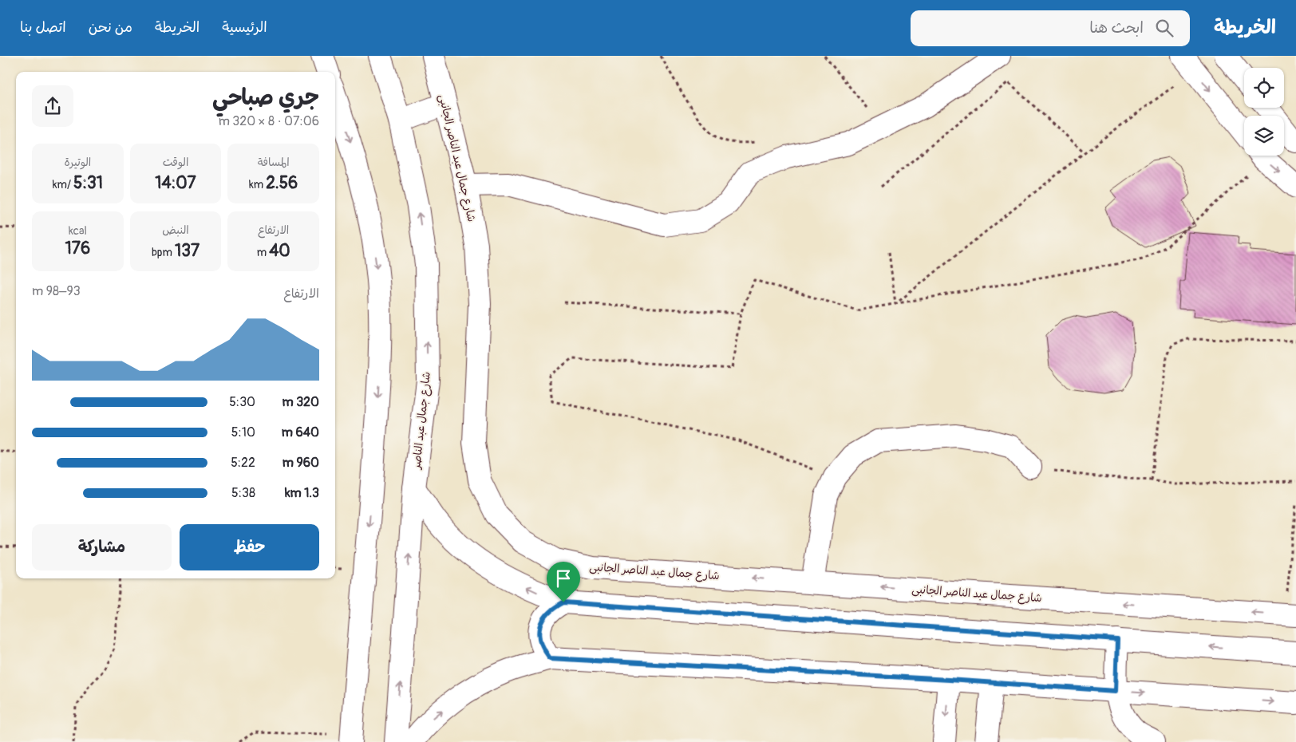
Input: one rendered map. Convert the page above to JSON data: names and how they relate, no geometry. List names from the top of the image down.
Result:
{
  "streets": {
    "street": ["شارع جمال عبد الناصر الجانبى", "شارع جمال عبد الناصر"]
  },
  "page": {
    "header": "الخريطة",
    "search": "ابحث هنا",
    "nav": [
      "الرئيسية",
      "الخريطة",
      "من نحن",
      "اتصل بنا"
    ],
    "heading": ["جري صباحي", "07:06 · 8 × 320 m"],
    "stats": [
      ["المسافة", "2.56 km"],
      ["الوقت", "14:07"],
      ["الوتيرة", "5:31 /km"],
      ["الارتفاع", "40 m"],
      ["النبض", "137 bpm"],
      ["kcal", "176"]
    ],
    "chart": ["الارتفاع", "93–98 m"],
    "list": [
      {
        "name": "320 m",
        "note": "5:30"
      },
      {
        "name": "640 m",
        "note": "5:10"
      },
      {
        "name": "960 m",
        "note": "5:22"
      },
      {
        "name": "1.3 km",
        "note": "5:38"
      }
    ],
    "buttons": ["حفظ", "مشاركة"]
  }
}
